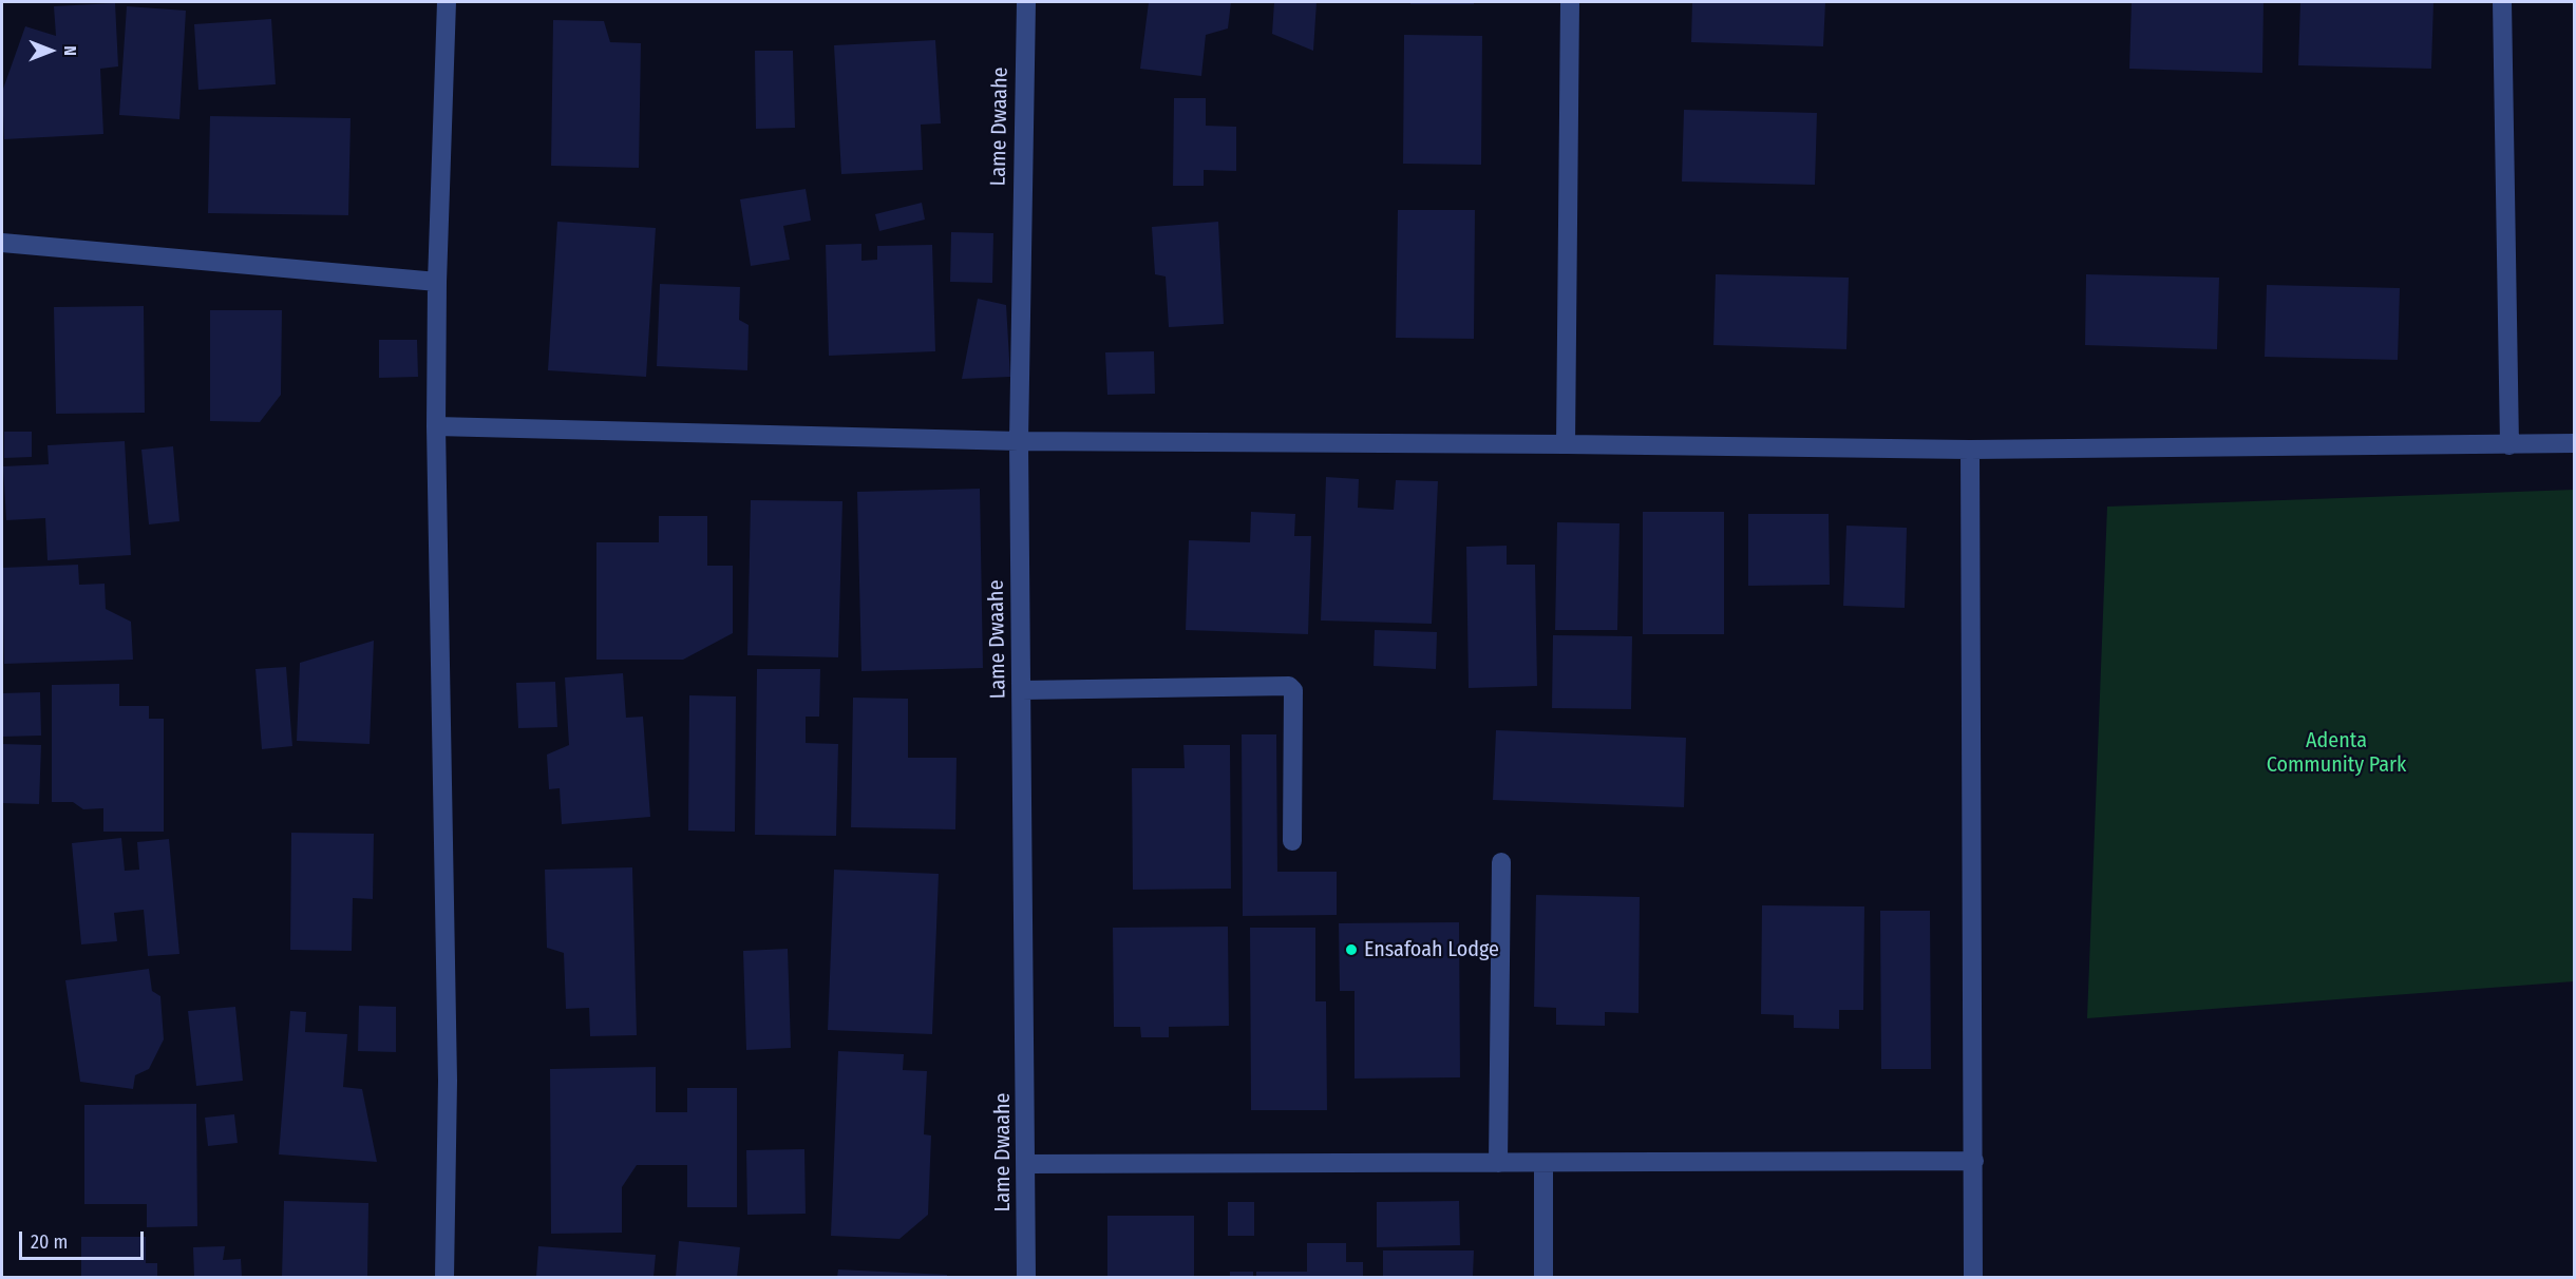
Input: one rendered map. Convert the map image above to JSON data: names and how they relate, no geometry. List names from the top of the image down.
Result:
{
  "streets": {
    "street": ["Lame Dwaahe"]
  },
  "parks": ["Adenta Community Park"],
  "places": ["Ensafoah Lodge"],
  "scale_bar": "20 m",
  "north": "right"
}
